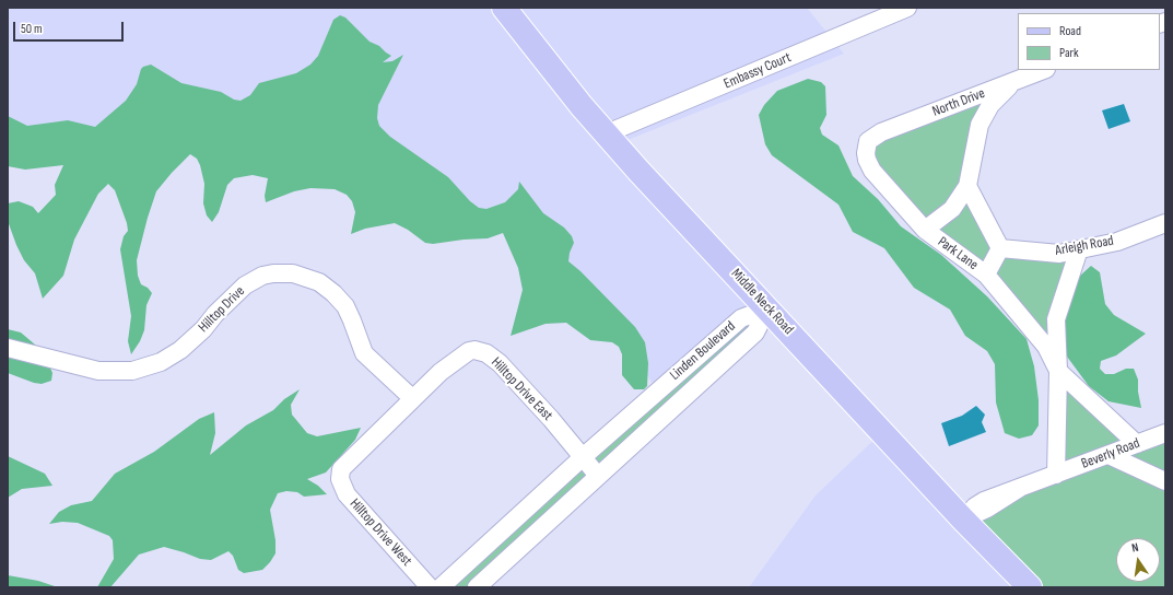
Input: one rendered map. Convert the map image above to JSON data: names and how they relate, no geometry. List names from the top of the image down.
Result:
{
  "streets": {
    "main road": ["Middle Neck Road"],
    "street": [
      "Embassy Court",
      "North Drive",
      "Arleigh Road",
      "Park Lane",
      "Hilltop Drive",
      "Linden Boulevard",
      "Hilltop Drive East",
      "Beverly Road",
      "Hilltop Drive West"
    ]
  },
  "crossings": [
    ["Embassy Court", "Middle Neck Road"],
    ["North Drive", "Park Lane"],
    ["Arleigh Road", "Park Lane"],
    ["Park Lane", "Beverly Road"],
    ["Middle Neck Road", "Linden Boulevard"],
    ["Middle Neck Road", "Beverly Road"],
    ["Hilltop Drive", "Hilltop Drive East"],
    ["Hilltop Drive", "Hilltop Drive West"],
    ["Linden Boulevard", "Hilltop Drive East"],
    ["Hilltop Drive East", "Hilltop Drive West"]
  ],
  "legend": ["Road", "Park"],
  "scale_bar": "50 m",
  "north": "top"
}
